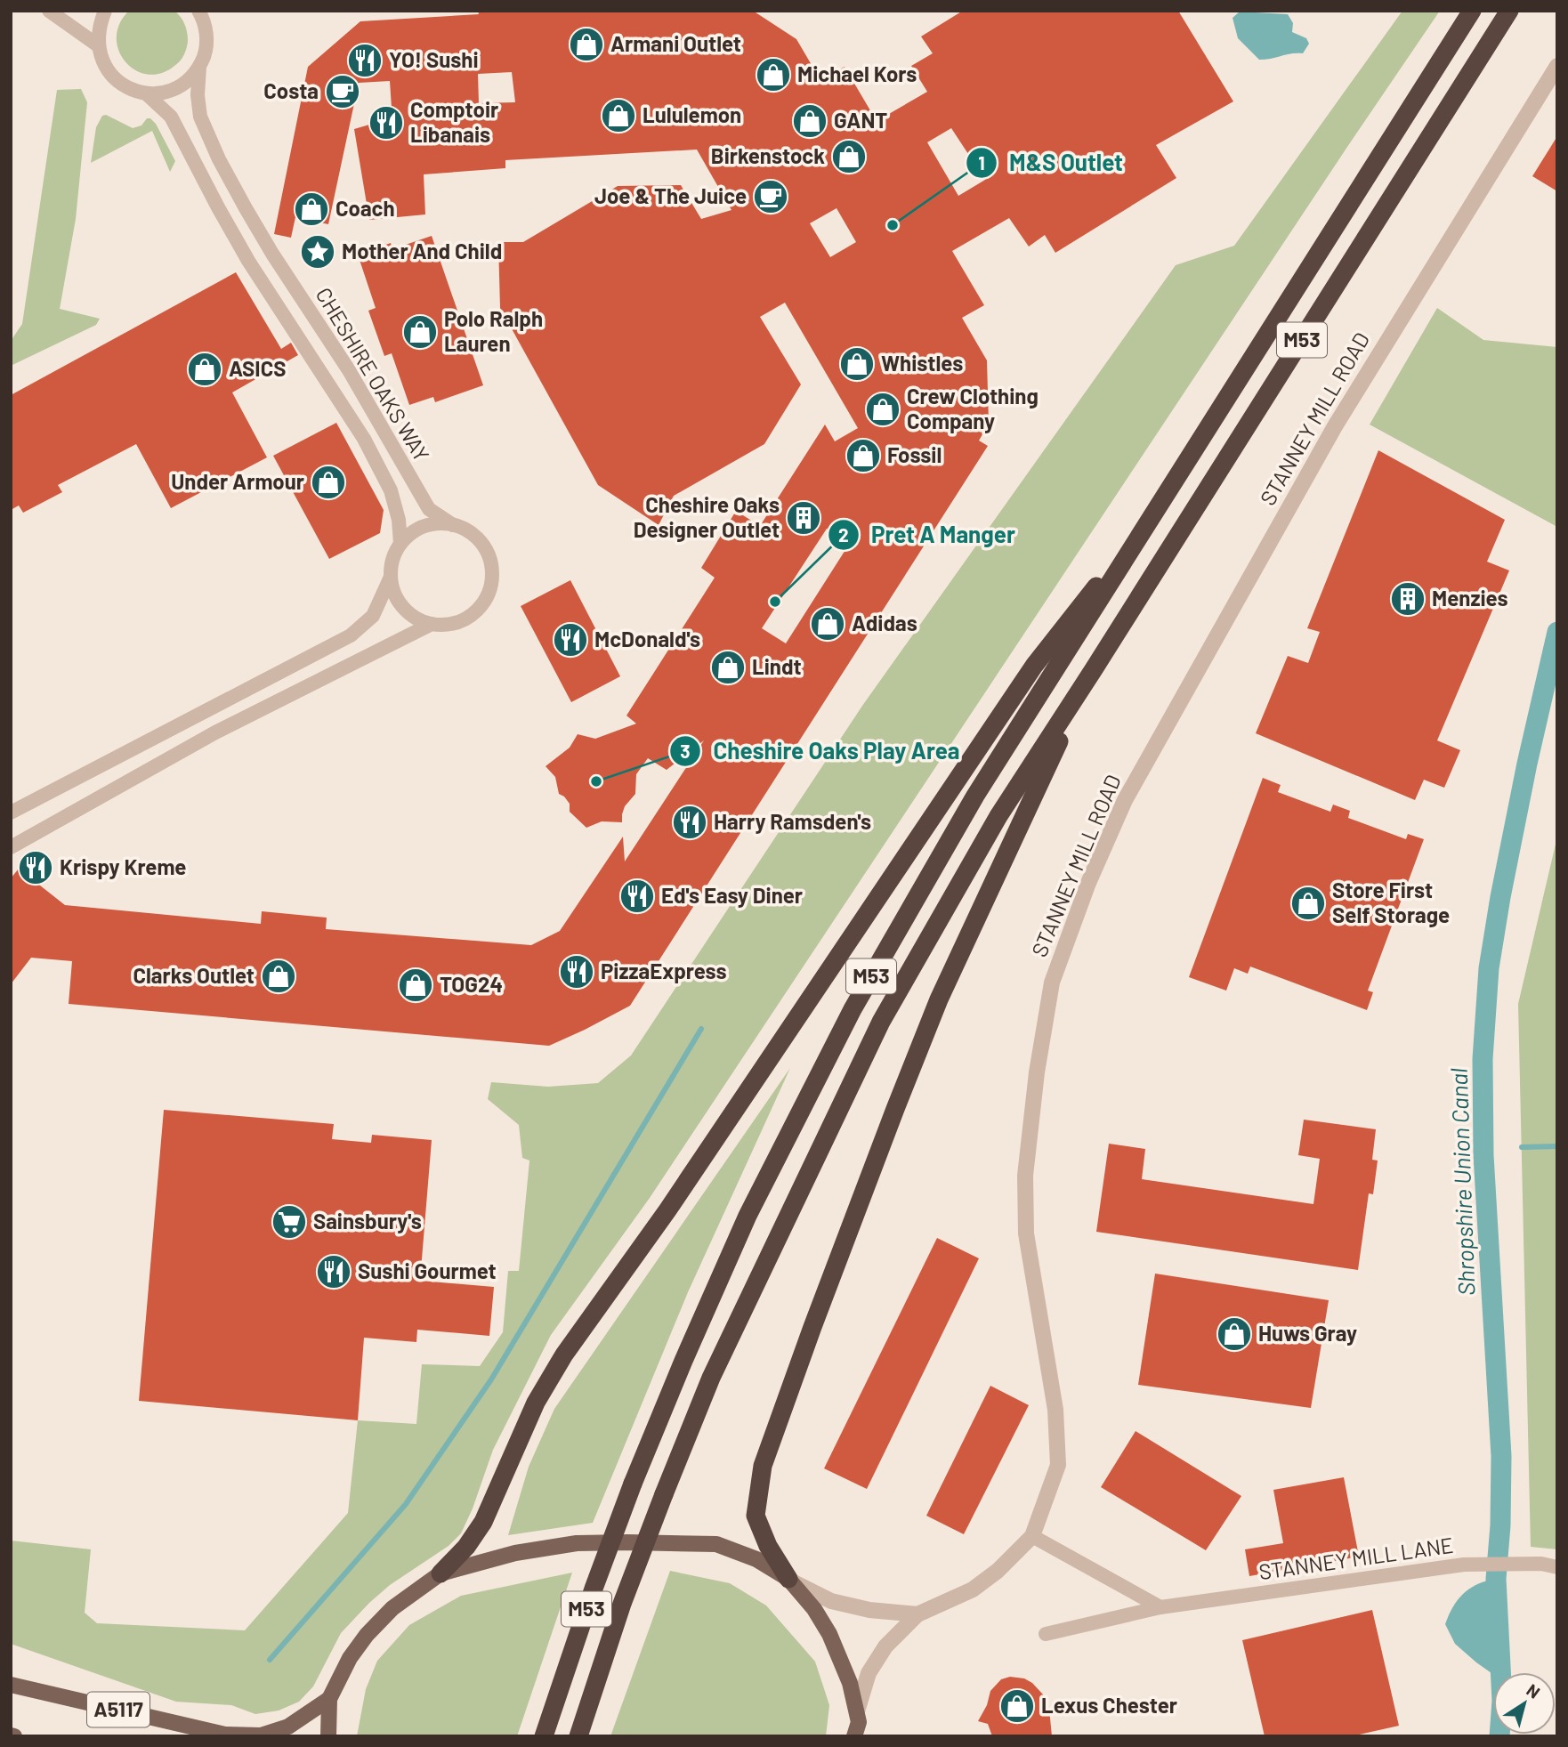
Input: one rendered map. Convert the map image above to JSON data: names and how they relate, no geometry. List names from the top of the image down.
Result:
{
  "streets": {
    "highway": ["M53"],
    "main road": ["A5117"],
    "street": ["CHESHIRE OAKS WAY", "STANNEY MILL ROAD", "STANNEY MILL LANE"]
  },
  "water": ["Shropshire Union Canal"],
  "places": {
    "shop": [
      "Armani Outlet",
      "Michael Kors",
      "Lululemon",
      "GANT",
      "Birkenstock",
      "Coach",
      "Polo Ralph Lauren",
      "Whistles",
      "ASICS",
      "Crew Clothing Company",
      "Fossil",
      "Under Armour",
      "Adidas",
      "Lindt",
      "Store First Self Storage",
      "Clarks Outlet",
      "TOG24",
      "Huws Gray",
      "Lexus Chester"
    ],
    "restaurant": [
      "YO! Sushi",
      "Comptoir Libanais",
      "McDonald's",
      "Harry Ramsden's",
      "Krispy Kreme",
      "Ed's Easy Diner",
      "PizzaExpress",
      "Sushi Gourmet"
    ],
    "cafe": ["Costa", "Joe & The Juice"],
    "other": ["M&S Outlet", "Pret A Manger", "Cheshire Oaks Play Area"],
    "place": ["Mother And Child"],
    "building": ["Cheshire Oaks Designer Outlet", "Menzies"],
    "supermarket": ["Sainsbury's"]
  },
  "north": "top right"
}
